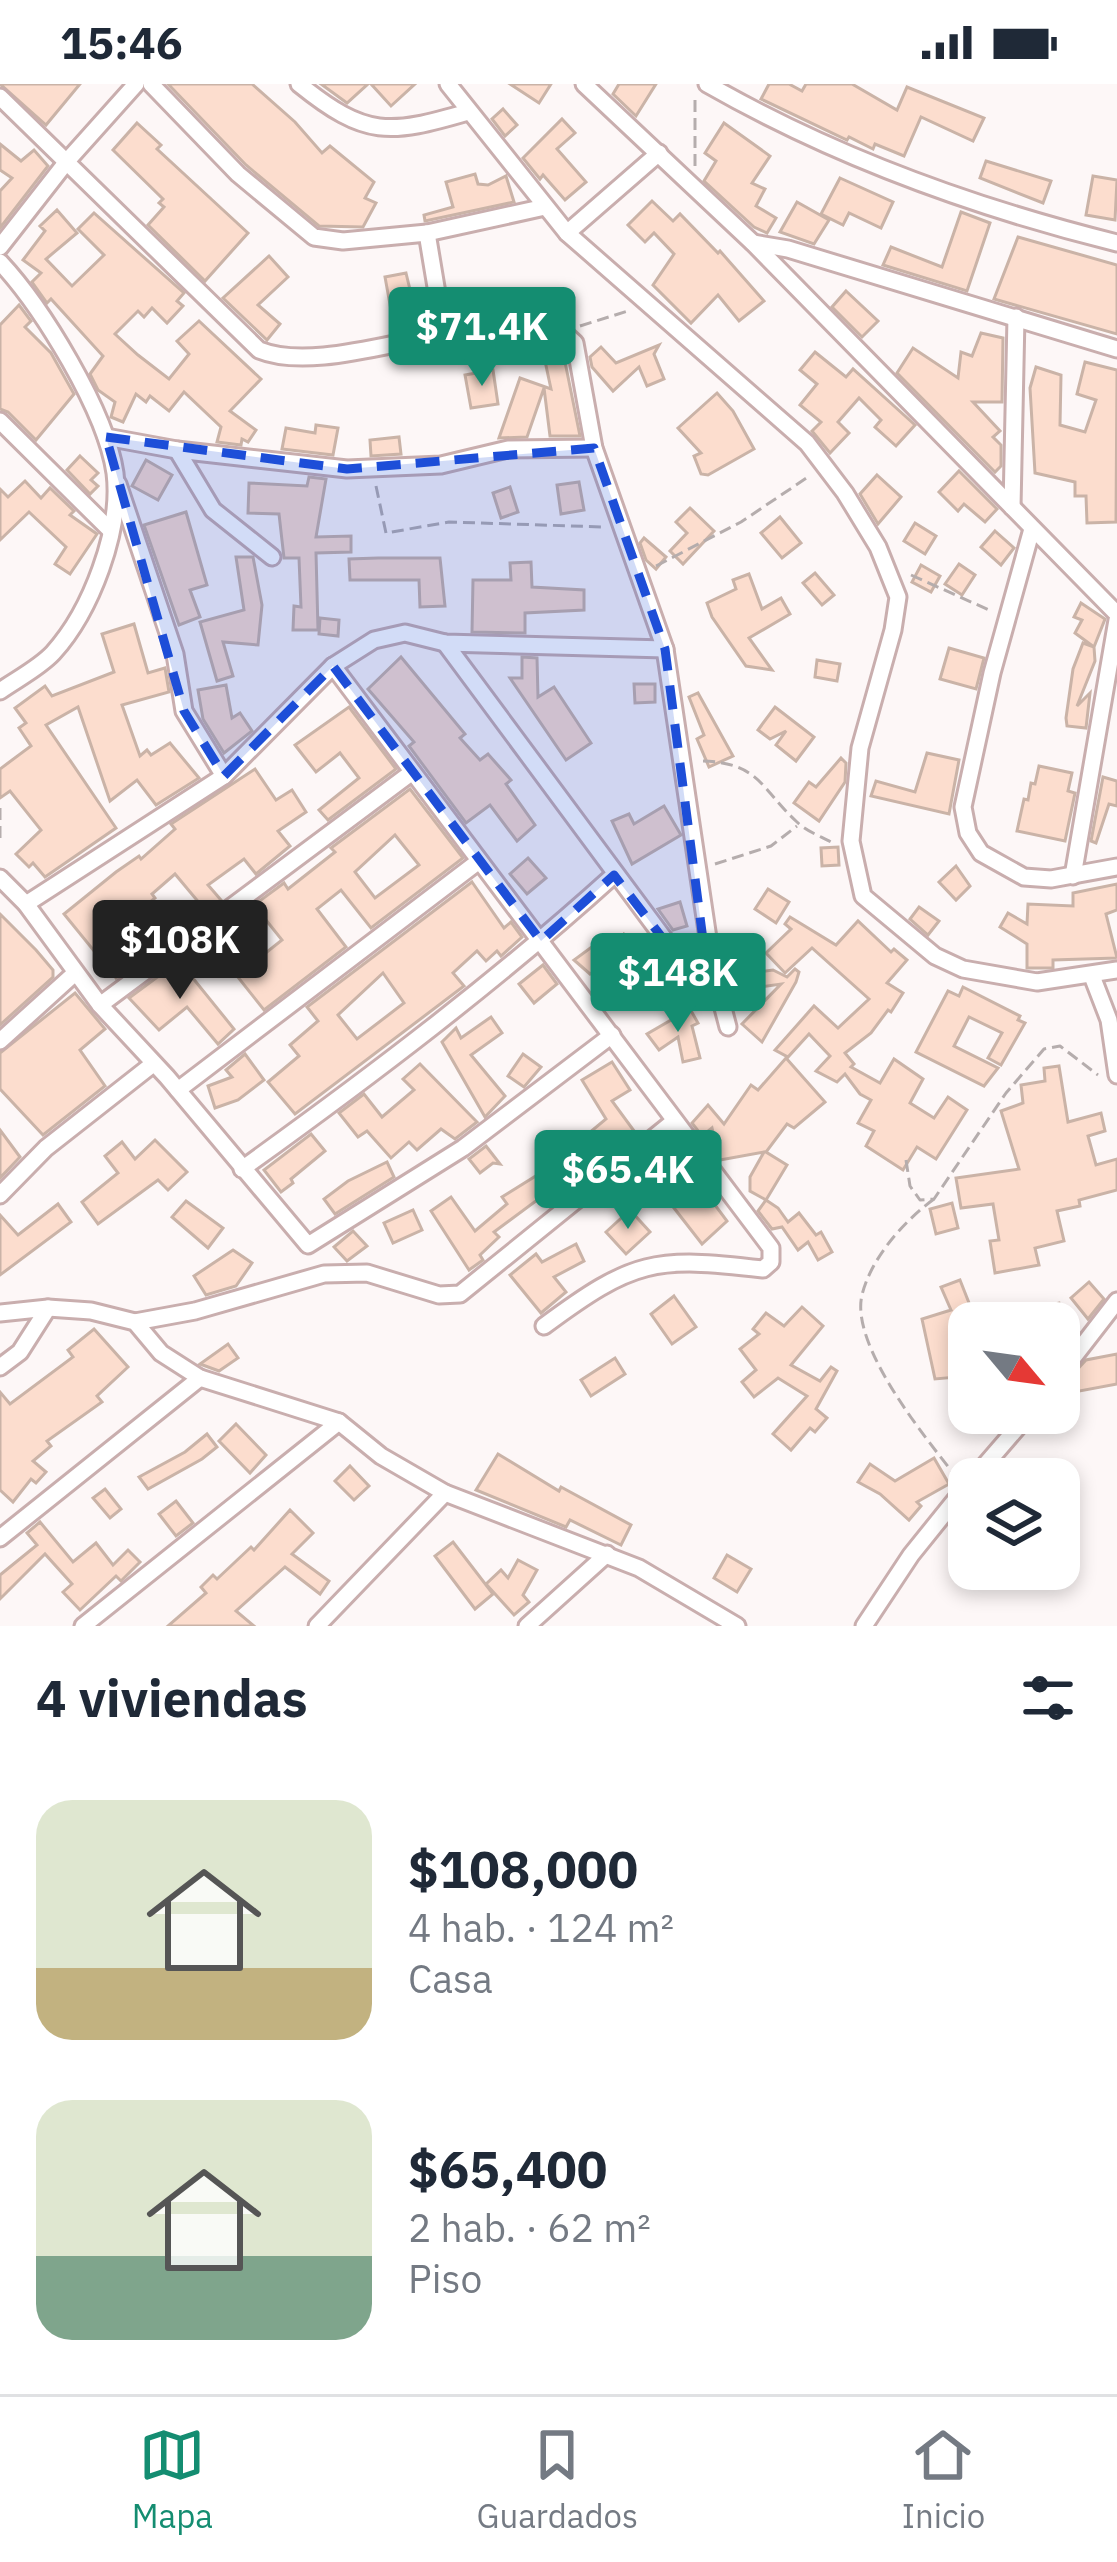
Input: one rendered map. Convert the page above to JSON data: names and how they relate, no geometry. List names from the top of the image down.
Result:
{
  "north": "bottom right",
  "page": {
    "status": "15:46",
    "price": [
      "$71.4K",
      "$108K",
      "$148K",
      "$65.4K"
    ],
    "heading": "4 viviendas",
    "list": [
      {
        "name": "$108,000",
        "note": "4 hab. · 124 m² · Casa"
      },
      {
        "name": "$65,400",
        "note": "2 hab. · 62 m² · Piso"
      }
    ],
    "tabs": ["Mapa", "Guardados", "Inicio"]
  }
}
